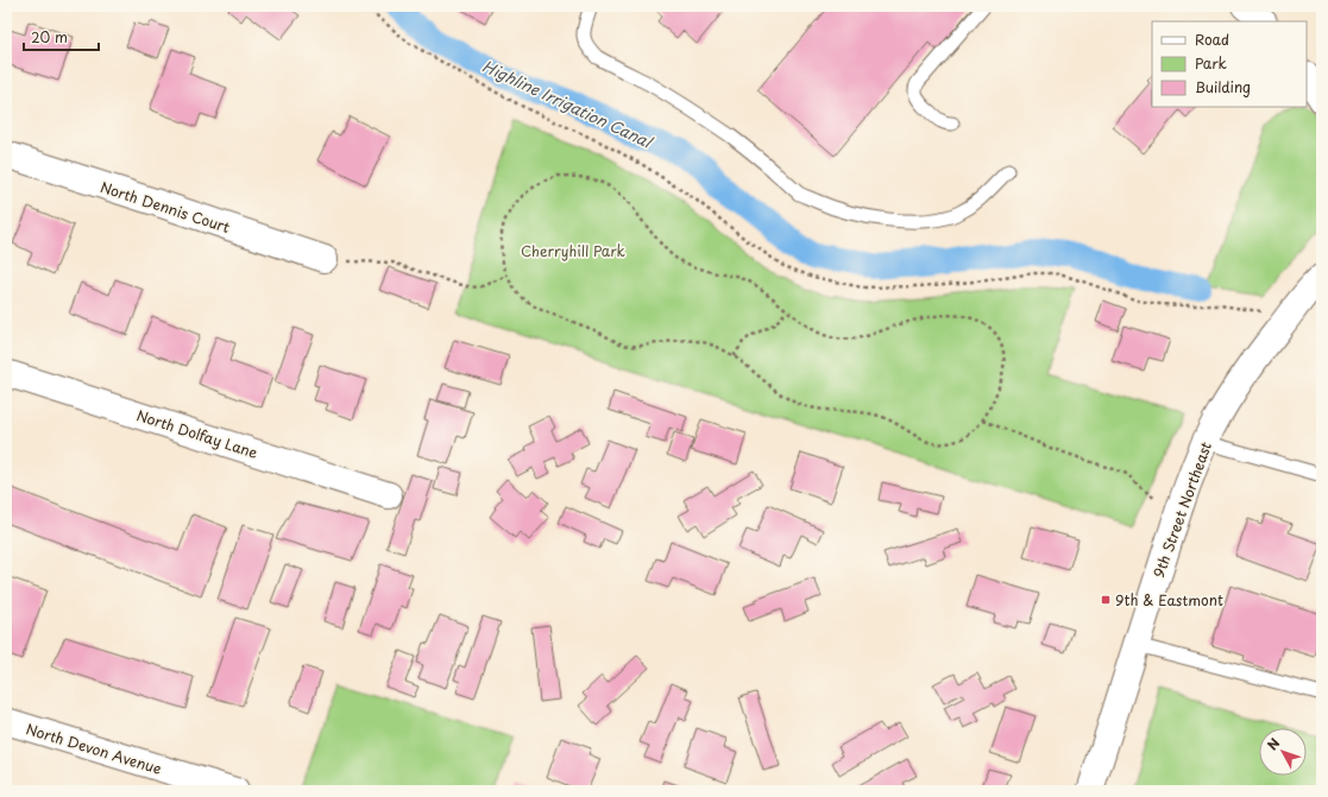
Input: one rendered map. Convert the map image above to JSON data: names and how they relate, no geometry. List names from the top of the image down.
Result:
{
  "streets": {
    "street": [
      "North Dennis Court",
      "North Dolfay Lane",
      "9th Street Northeast",
      "North Devon Avenue"
    ]
  },
  "water": ["Highline Irrigation Canal"],
  "parks": ["Cherryhill Park"],
  "places": {
    "transit": ["9th & Eastmont"]
  },
  "legend": ["Road", "Park", "Building"],
  "scale_bar": "20 m",
  "north": "top left"
}
